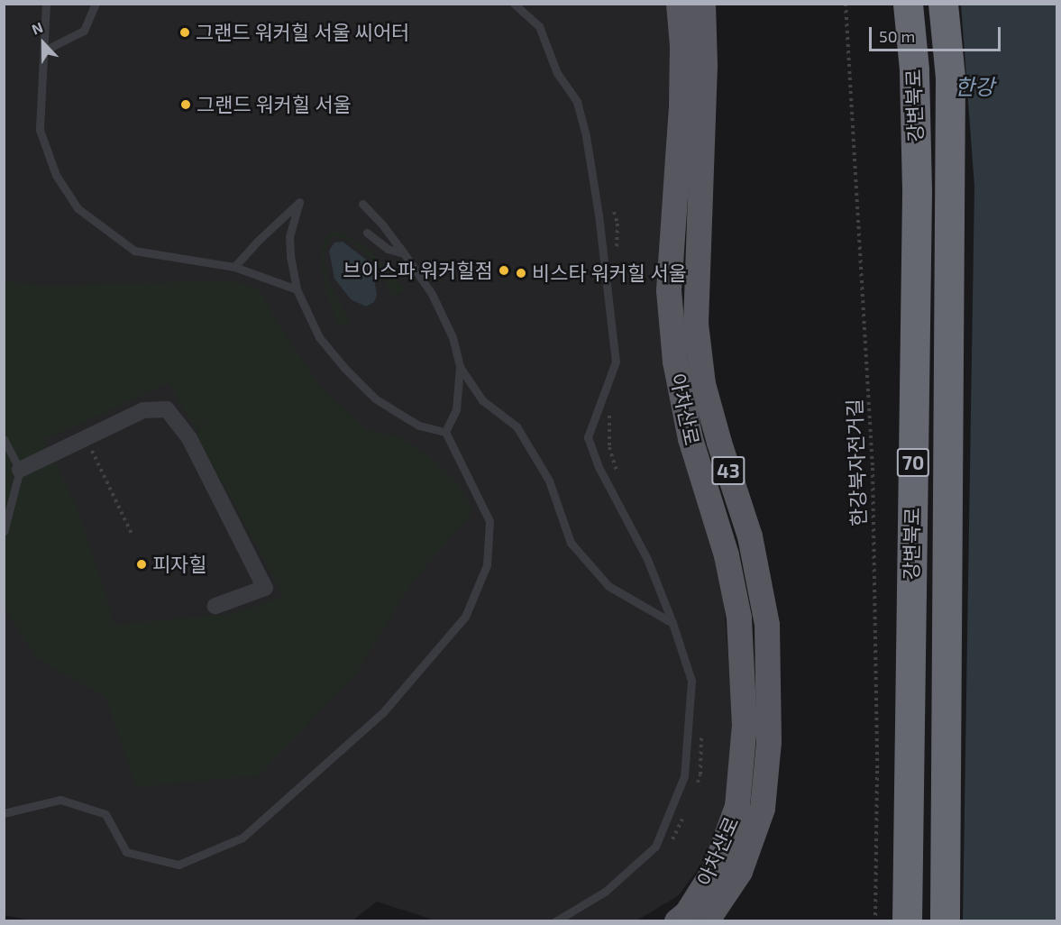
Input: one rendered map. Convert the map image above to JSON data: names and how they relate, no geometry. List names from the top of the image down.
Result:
{
  "streets": {
    "highway": ["강변북로", "70"],
    "main road": ["아차산로", "43"],
    "path": ["한강북자전거길"]
  },
  "water": ["한강"],
  "places": [
    "그랜드 워커힐 서울 씨어터",
    "그랜드 워커힐 서울",
    "브이스파 워커힐점",
    "비스타 워커힐 서울",
    "피자힐"
  ],
  "scale_bar": "50 m",
  "north": "top"
}
